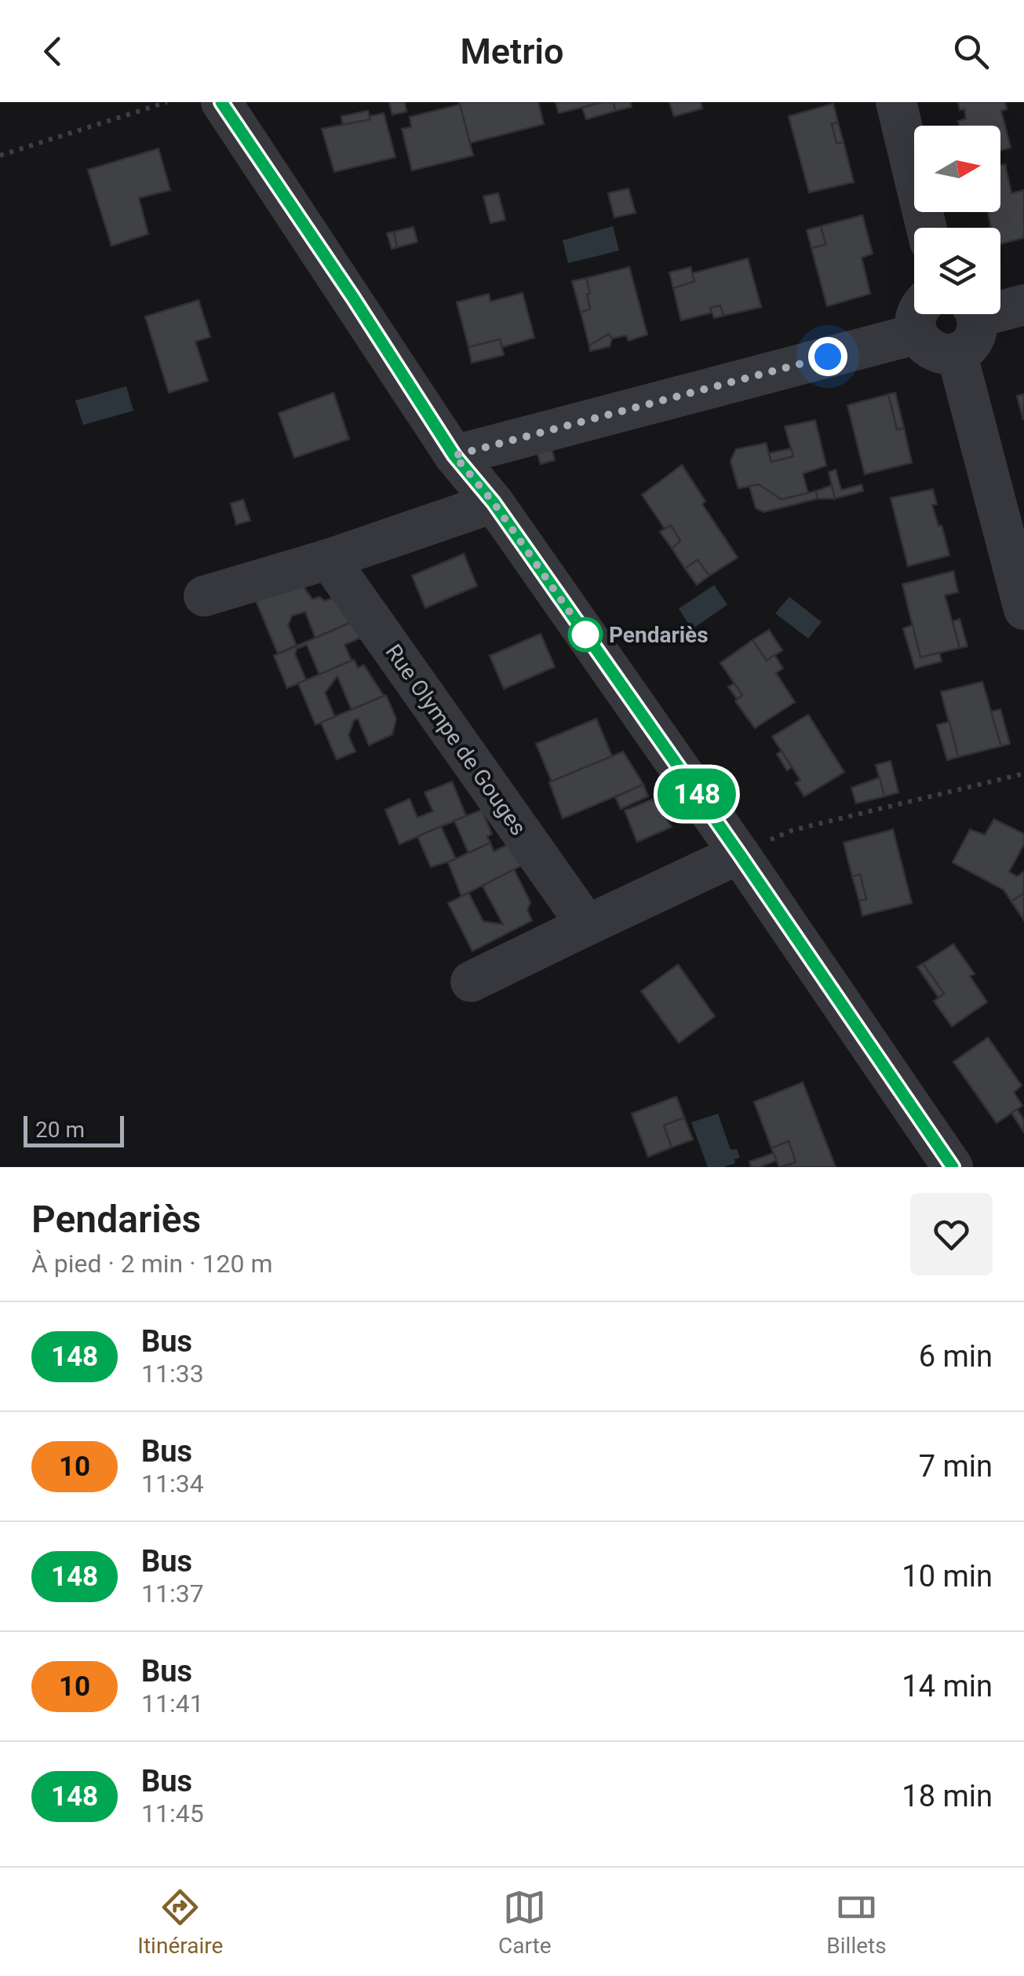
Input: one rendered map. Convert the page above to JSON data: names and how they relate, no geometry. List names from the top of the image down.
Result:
{
  "streets": {
    "street": ["Rue Olympe de Gouges"]
  },
  "places": ["Pendariès"],
  "lines": ["bus line 148"],
  "scale_bar": "20 m",
  "north": "right",
  "page": {
    "header": "Metrio",
    "on_map": "148",
    "scale": "20 m",
    "heading": ["Pendariès", "À pied · 2 min · 120 m"],
    "list": [
      {
        "mark": "148",
        "name": "Bus",
        "note": "11:33",
        "value": "6 min"
      },
      {
        "mark": "10",
        "name": "Bus",
        "note": "11:34",
        "value": "7 min"
      },
      {
        "mark": "148",
        "name": "Bus",
        "note": "11:37",
        "value": "10 min"
      },
      {
        "mark": "10",
        "name": "Bus",
        "note": "11:41",
        "value": "14 min"
      },
      {
        "mark": "148",
        "name": "Bus",
        "note": "11:45",
        "value": "18 min"
      }
    ],
    "tabs": ["Itinéraire", "Carte", "Billets"]
  }
}
